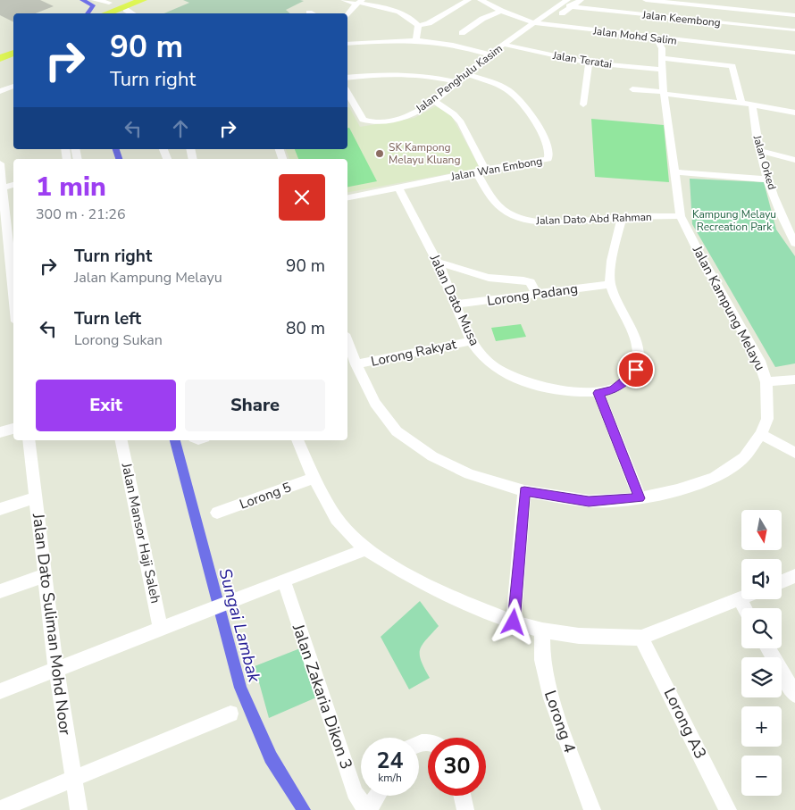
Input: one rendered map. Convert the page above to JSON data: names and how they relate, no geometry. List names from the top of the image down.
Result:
{
  "streets": {
    "street": [
      "Jalan Keembong",
      "Jalan Mohd Salim",
      "Jalan Teratai",
      "Jalan Penghulu Kasim",
      "Jalan Orked",
      "Jalan Wan Embong",
      "Jalan Dato Abd Rahman",
      "Lorong Padang",
      "Jalan Dato Musa",
      "Jalan Kampung Melayu",
      "Lorong Rakyat",
      "Lorong 5",
      "Jalan Mansor Haji Saleh",
      "Jalan Dato Suliman Mohd Noor",
      "Jalan Zakaria Dikon 3",
      "Lorong 4",
      "Lorong A3"
    ]
  },
  "crossings": [
    ["Jalan Keembong", "Jalan Penghulu Kasim"],
    ["Jalan Mohd Salim", "Jalan Teratai"],
    ["Jalan Mohd Salim", "Jalan Penghulu Kasim"],
    ["Jalan Mohd Salim", "Jalan Kampung Melayu"],
    ["Jalan Teratai", "Jalan Penghulu Kasim"],
    ["Jalan Teratai", "Jalan Kampung Melayu"],
    ["Jalan Penghulu Kasim", "Jalan Wan Embong"],
    ["Jalan Penghulu Kasim", "Jalan Dato Abd Rahman"],
    ["Jalan Wan Embong", "Jalan Dato Abd Rahman"],
    ["Jalan Wan Embong", "Jalan Dato Musa"],
    ["Jalan Dato Abd Rahman", "Jalan Kampung Melayu"],
    ["Lorong Padang", "Jalan Dato Musa"],
    ["Jalan Dato Musa", "Lorong Rakyat"],
    ["Jalan Kampung Melayu", "Lorong Rakyat"]
  ],
  "water": ["Sungai Lambak"],
  "parks": ["Kampung Melayu Recreation Park"],
  "places": ["SK Kampong Melayu Kluang"],
  "north": "bottom",
  "page": {
    "turn": ["90 m", "Turn right"],
    "heading": ["1 min", "300 m · 21:26"],
    "list": [
      {
        "name": "Turn right",
        "note": "Jalan Kampung Melayu",
        "value": "90 m"
      },
      {
        "name": "Turn left",
        "note": "Lorong Sukan",
        "value": "80 m"
      }
    ],
    "buttons": ["Exit", "Share"],
    "map_buttons": ["+", "−"],
    "speed": "24 km/h",
    "limit": "30"
  }
}
